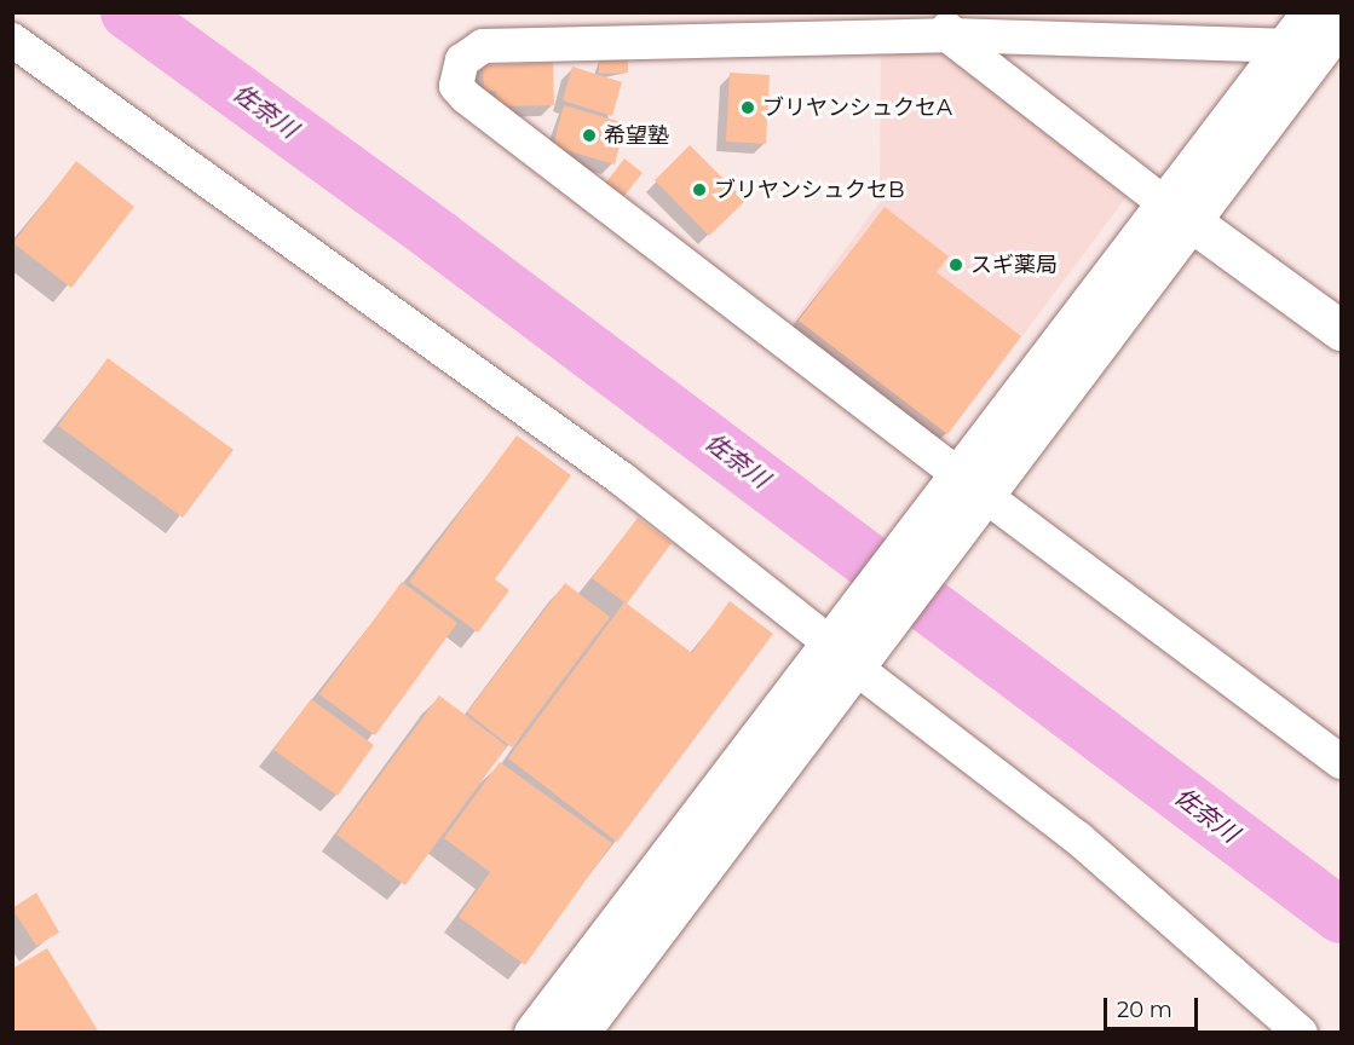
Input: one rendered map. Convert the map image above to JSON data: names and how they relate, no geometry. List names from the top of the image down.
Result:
{
  "water": ["佐奈川"],
  "places": [
    "ブリヤンシュクセA",
    "希望塾",
    "ブリヤンシュクセB",
    "スギ薬局"
  ],
  "scale_bar": "20 m"
}
